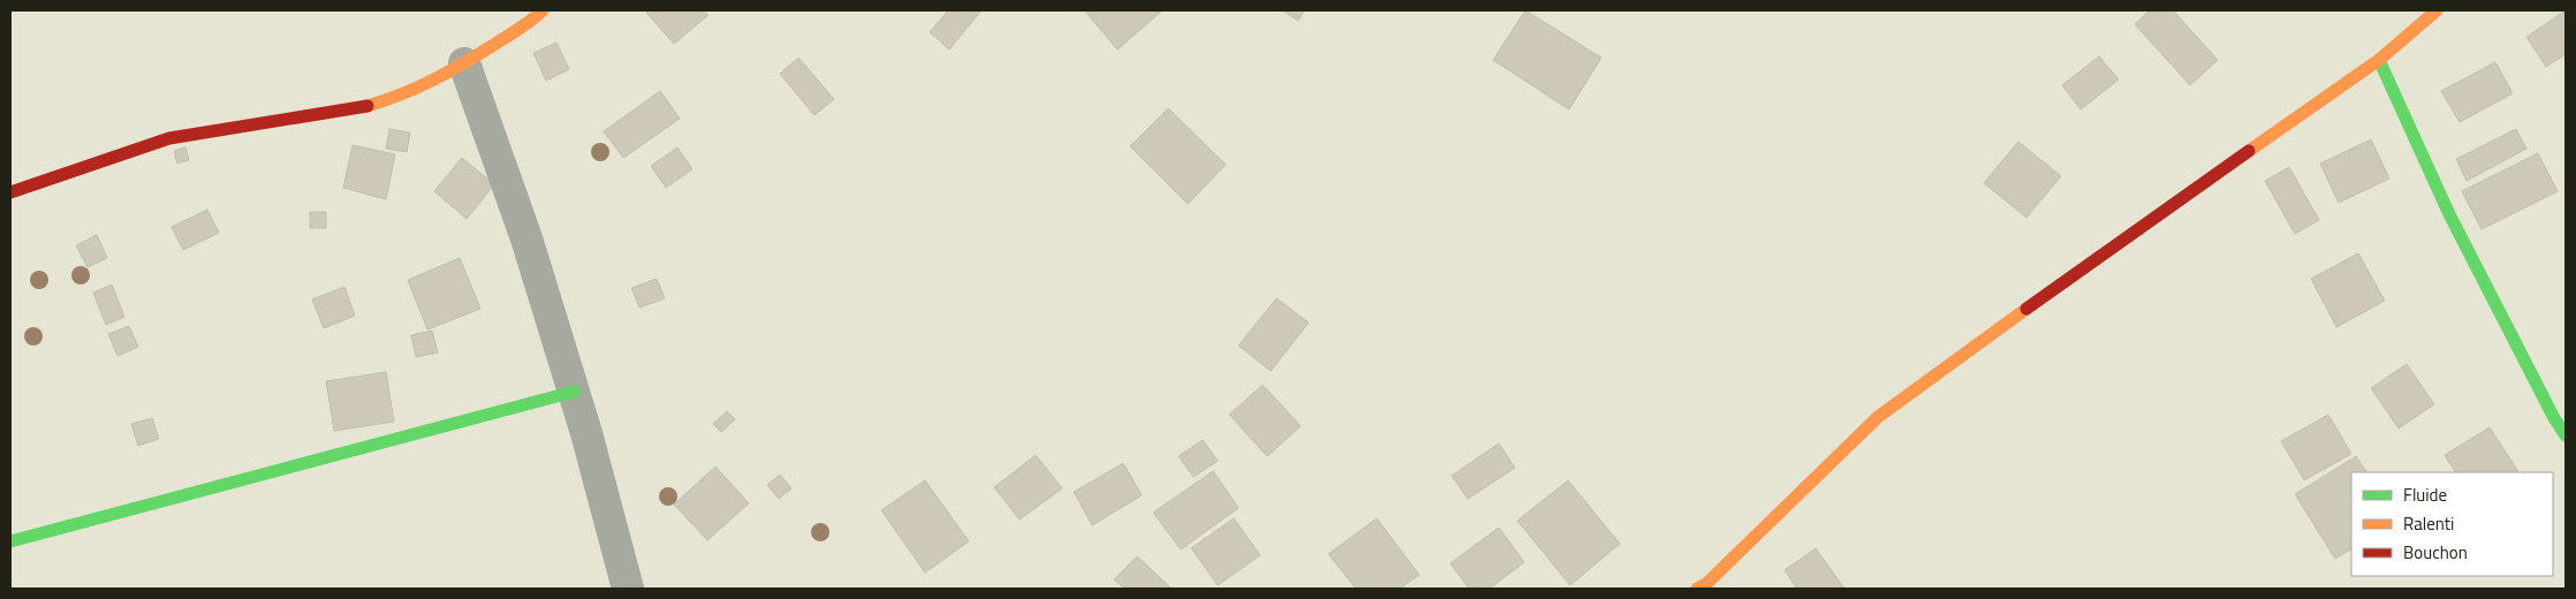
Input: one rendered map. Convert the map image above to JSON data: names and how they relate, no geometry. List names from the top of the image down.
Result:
{
  "legend": ["Fluide", "Ralenti", "Bouchon"]
}
